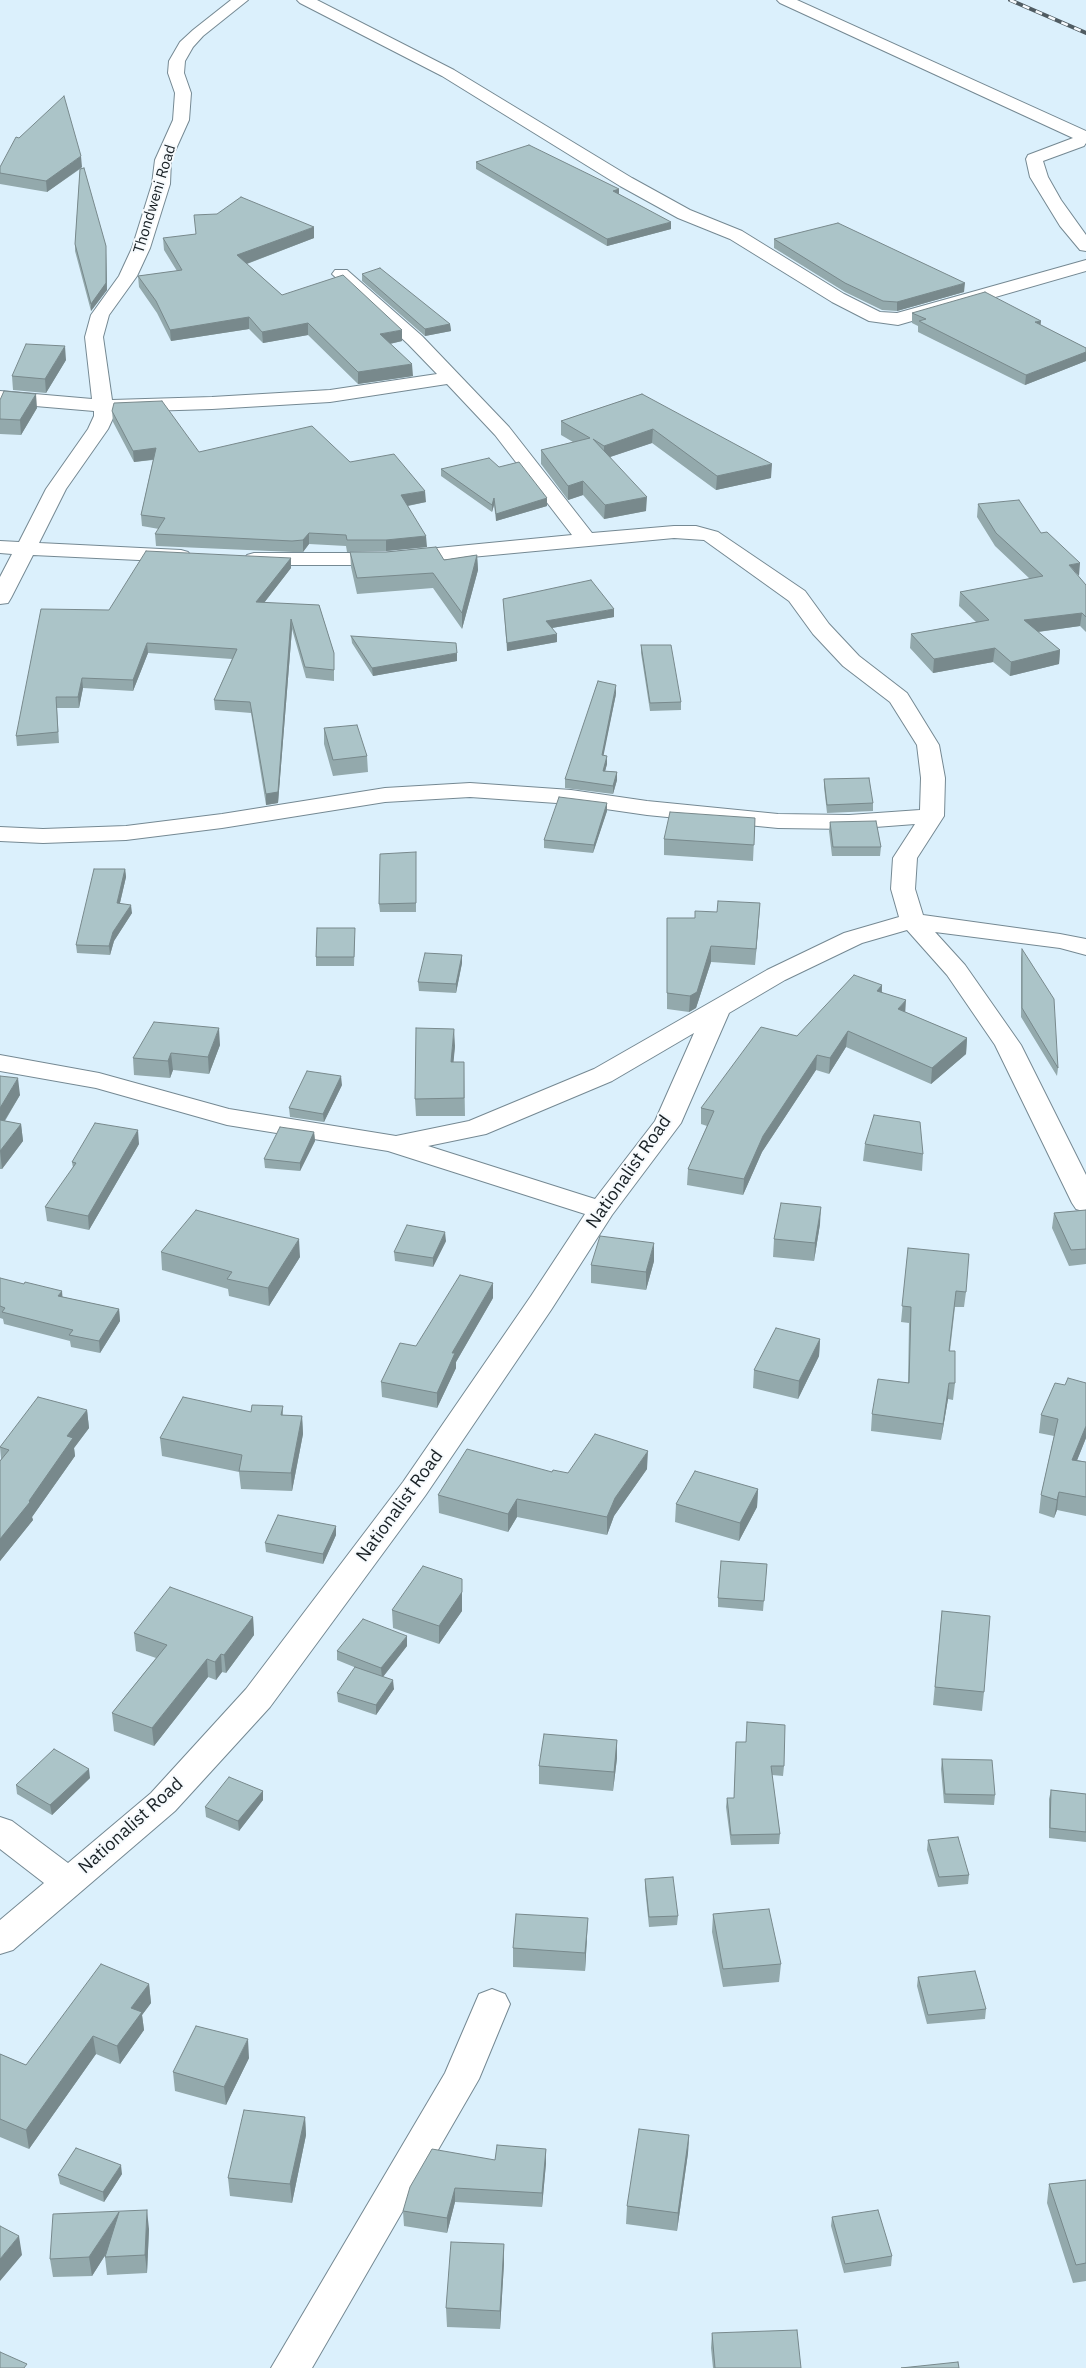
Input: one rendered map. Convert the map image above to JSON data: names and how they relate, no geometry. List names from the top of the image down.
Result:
{
  "streets": {
    "street": ["Thondweni Road", "Nationalist Road"]
  }
}
